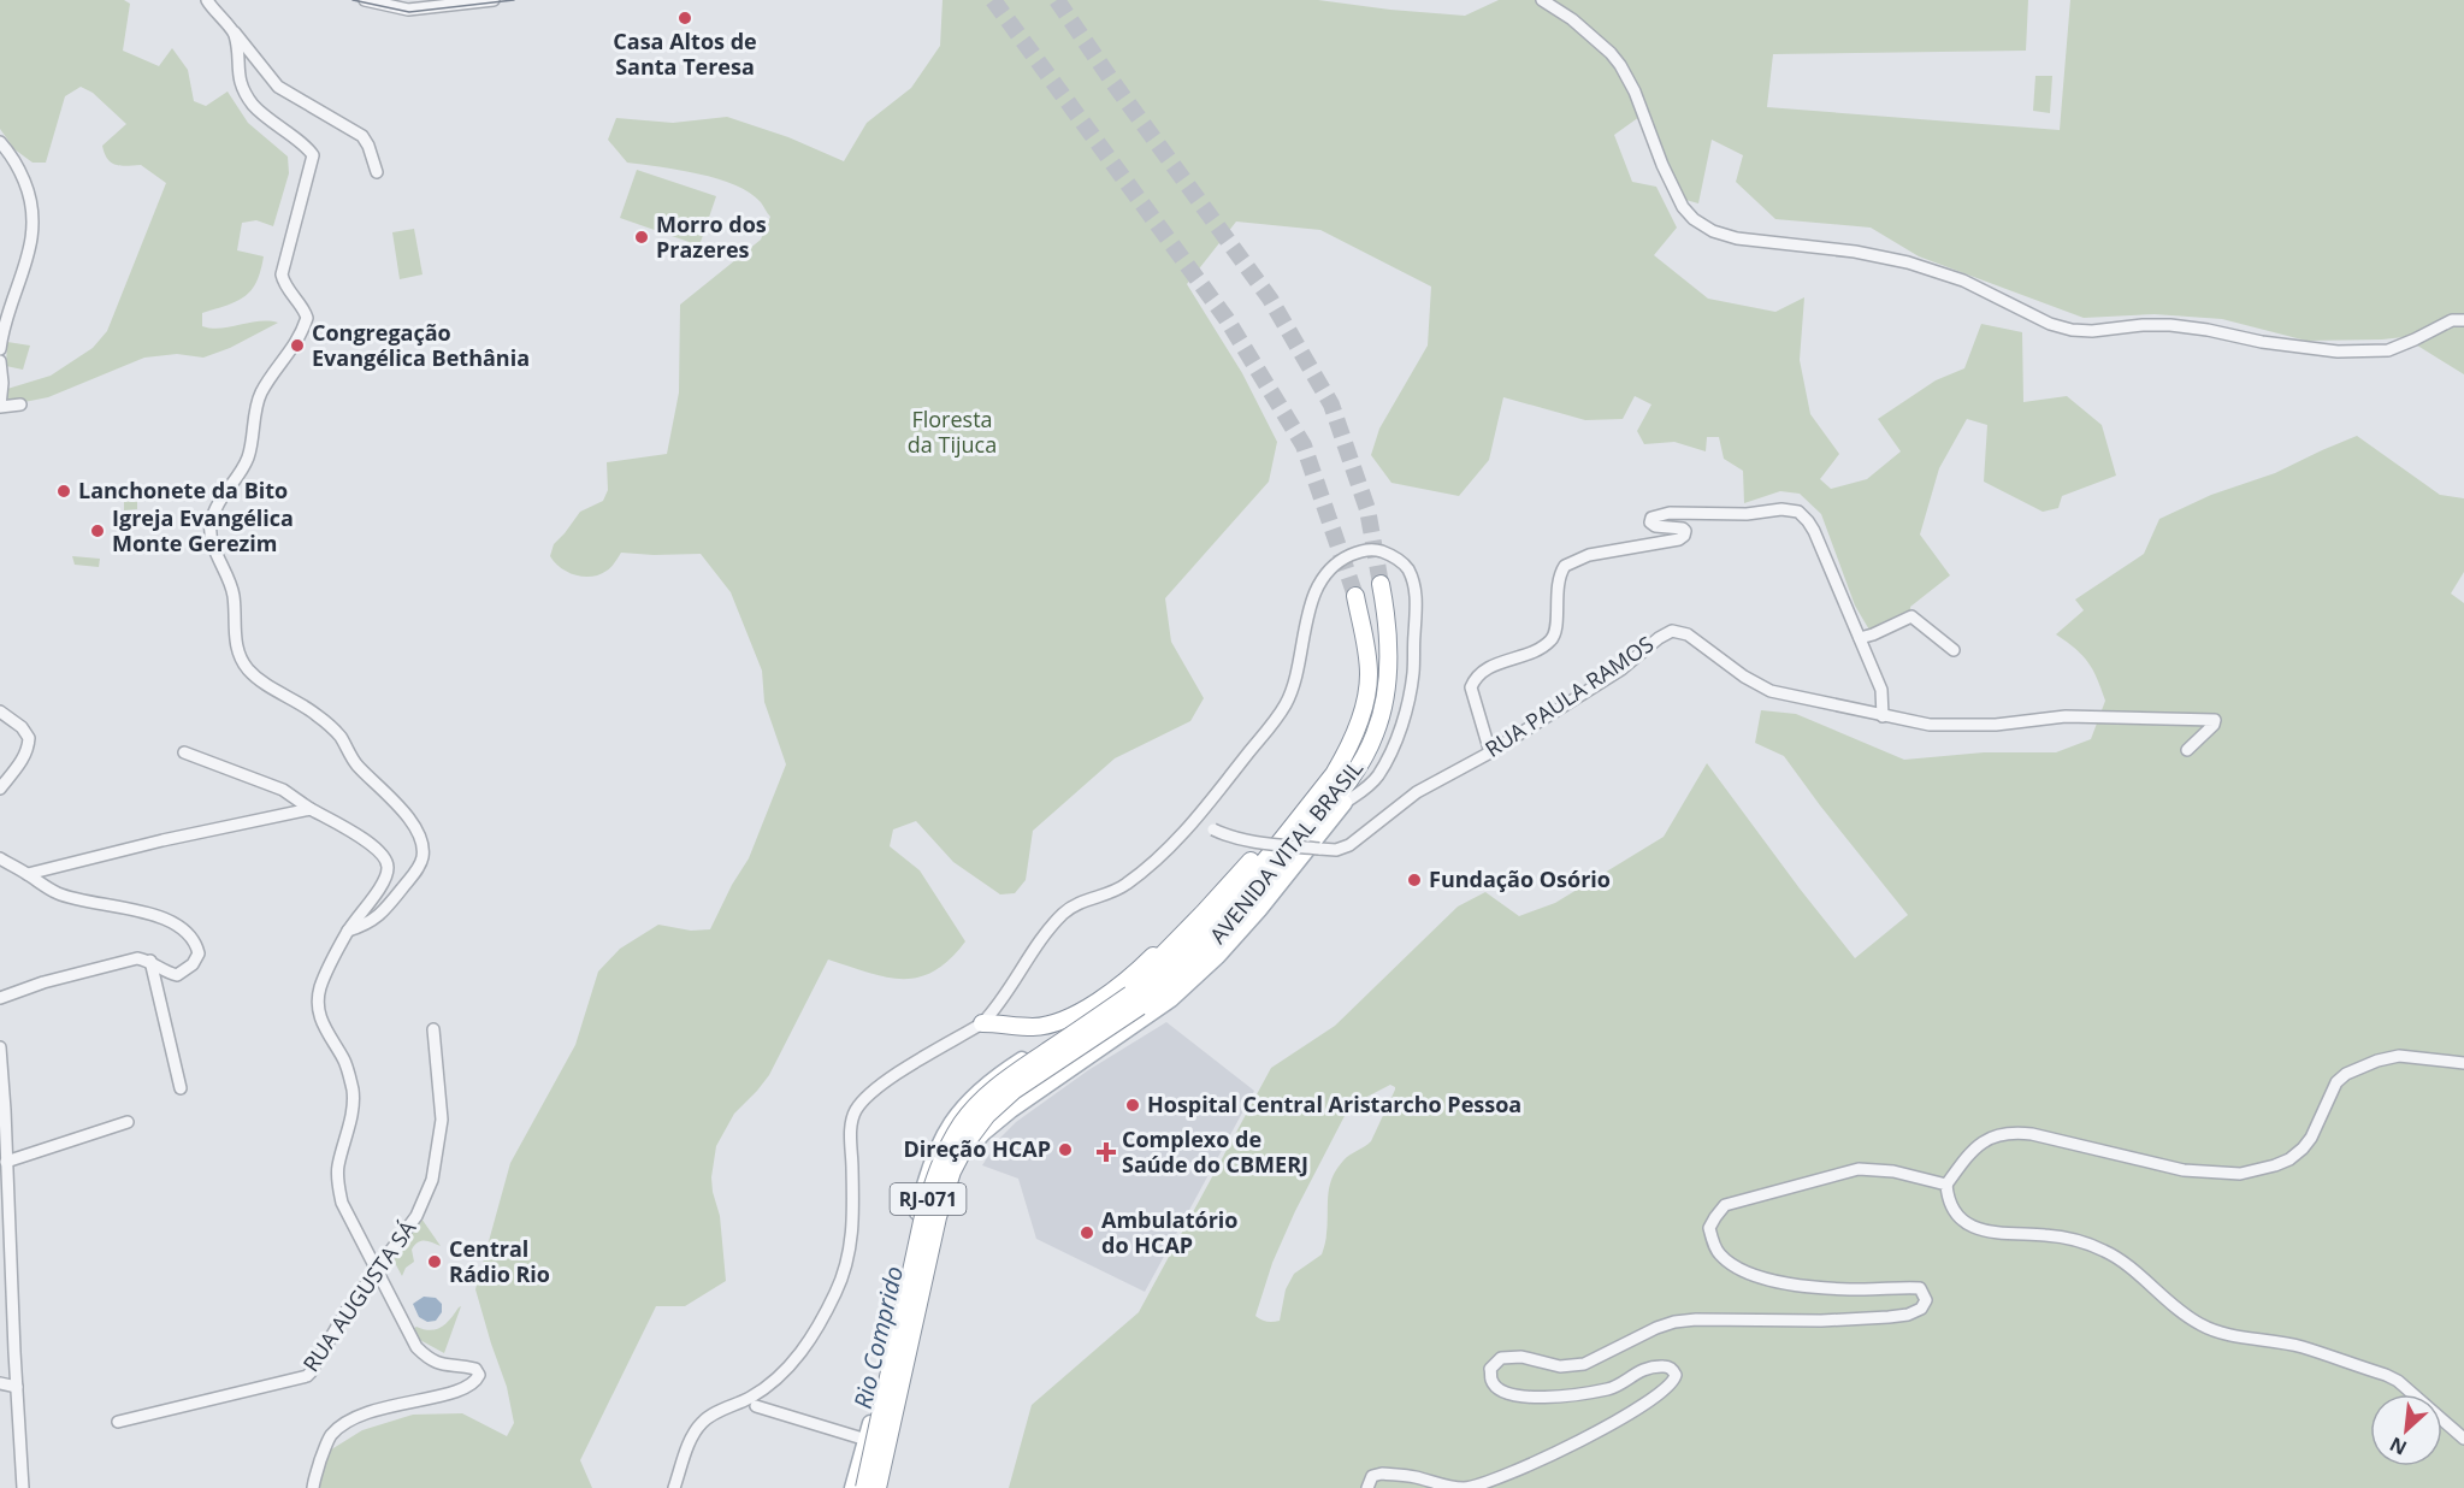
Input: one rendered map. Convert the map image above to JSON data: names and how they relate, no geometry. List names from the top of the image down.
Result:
{
  "streets": {
    "highway": ["AVENIDA VITAL BRASIL", "RJ-071"],
    "street": ["RUA PAULA RAMOS", "RUA AUGUSTA SÁ"]
  },
  "crossings": [
    ["AVENIDA VITAL BRASIL", "RJ-071"]
  ],
  "water": ["Rio Comprido"],
  "parks": ["Floresta da Tijuca"],
  "places": {
    "other": [
      "Casa Altos de Santa Teresa",
      "Morro dos Prazeres",
      "Congregação Evangélica Bethânia",
      "Lanchonete da Bito",
      "Igreja Evangélica Monte Gerezim",
      "Fundação Osório",
      "Hospital Central Aristarcho Pessoa",
      "Direção HCAP",
      "Ambulatório do HCAP",
      "Central Rádio Rio"
    ],
    "health": ["Complexo de Saúde do CBMERJ"]
  },
  "north": "bottom left"
}
